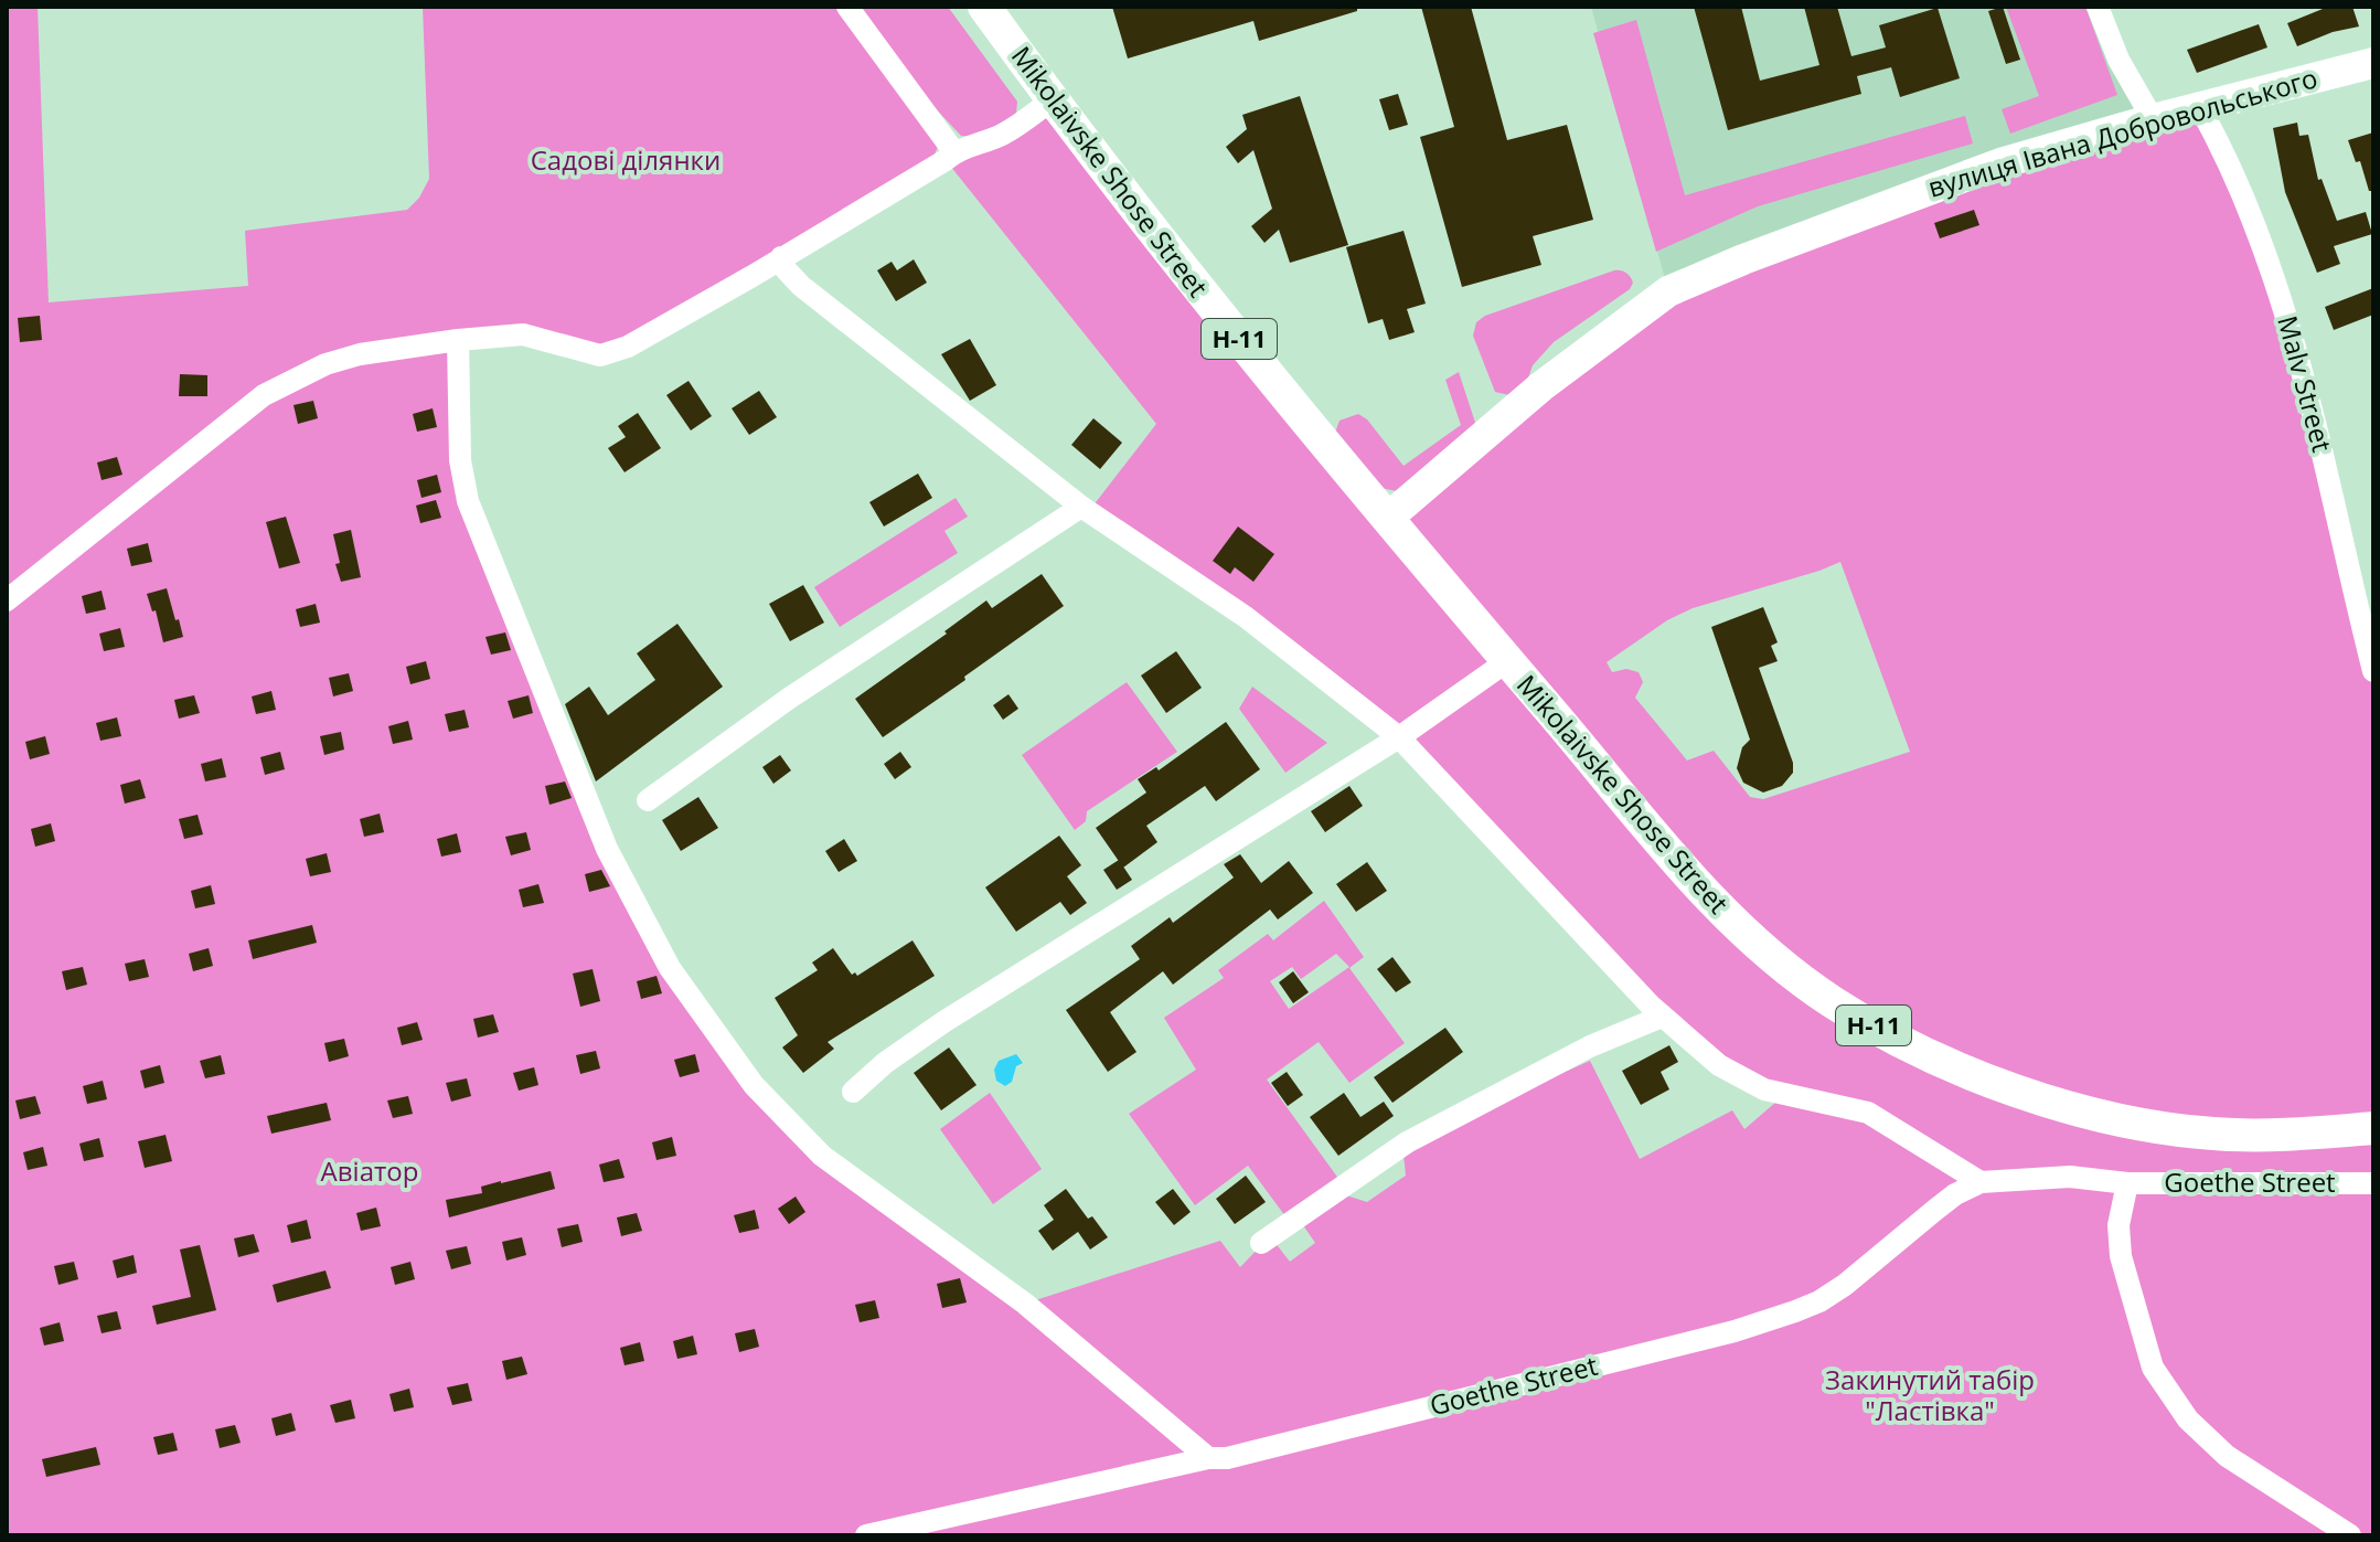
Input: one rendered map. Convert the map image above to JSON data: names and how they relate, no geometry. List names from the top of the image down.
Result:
{
  "streets": {
    "main road": ["Mikolaivske Shose Street", "Н-11"],
    "street": ["вулиця Івана Добровольського", "Malv Street", "Goethe Street"]
  },
  "crossings": [
    ["вулиця Івана Добровольського", "Mikolaivske Shose Street"],
    ["вулиця Івана Добровольського", "Malv Street"]
  ],
  "parks": ["Садові ділянки", "Авіатор", "Закинутий табір \"Ластівка\""]
}
